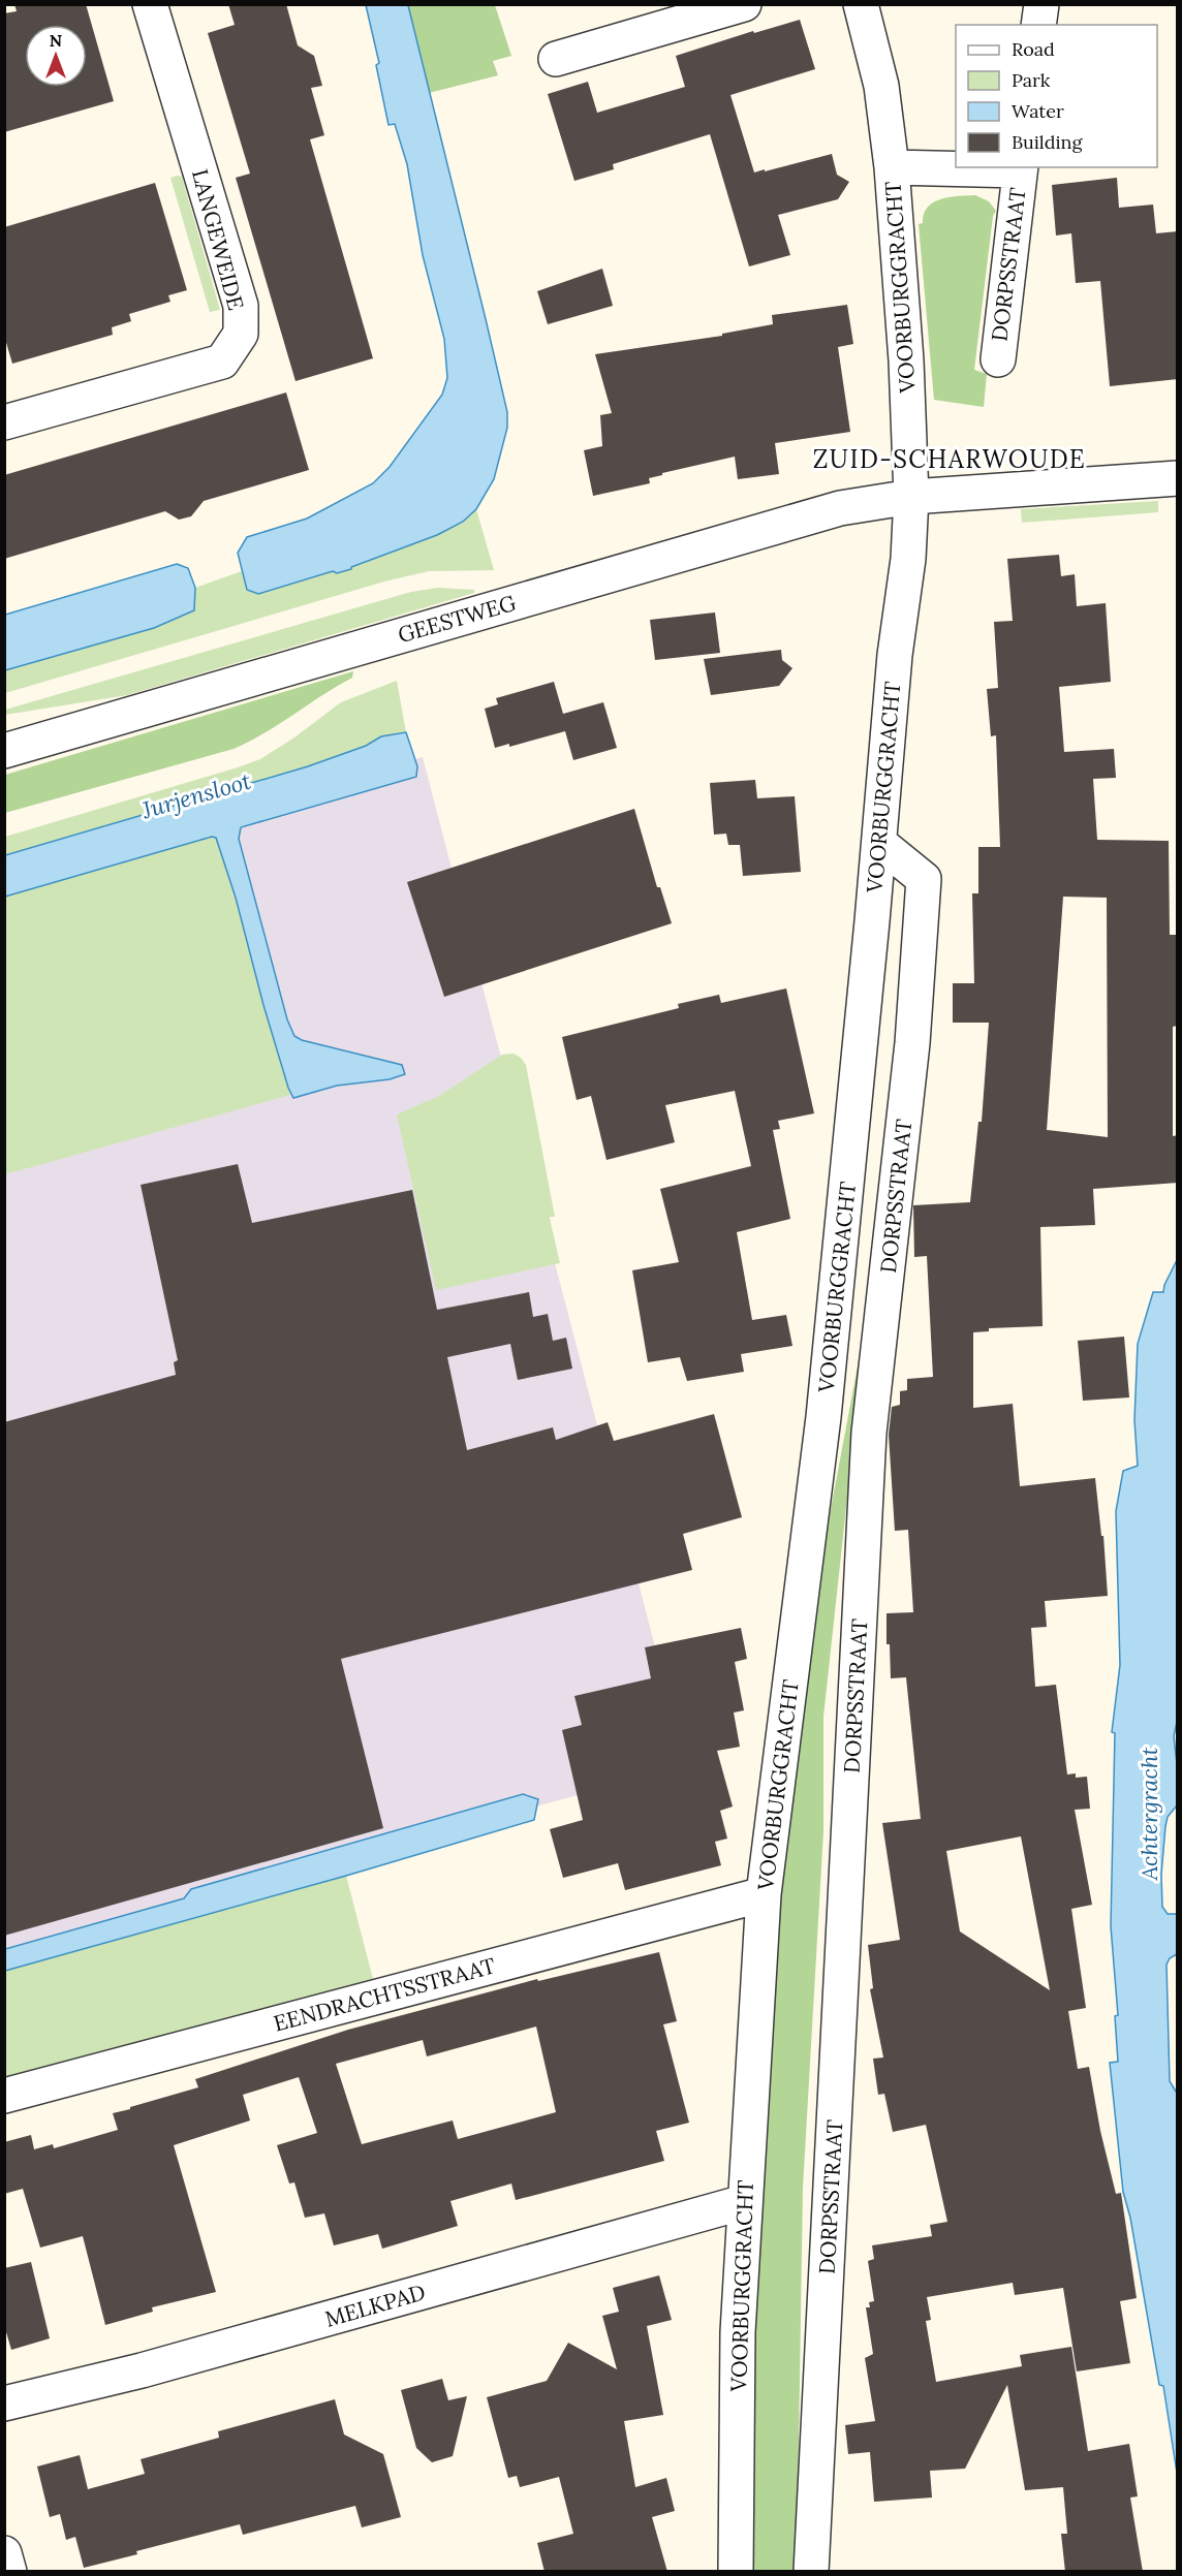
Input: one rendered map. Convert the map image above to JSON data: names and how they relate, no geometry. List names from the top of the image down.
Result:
{
  "streets": {
    "street": [
      "LANGEWEIDE",
      "DORPSSTRAAT",
      "VOORBURGGRACHT",
      "GEESTWEG",
      "EENDRACHTSSTRAAT",
      "MELKPAD"
    ]
  },
  "crossings": [
    ["DORPSSTRAAT", "VOORBURGGRACHT"],
    ["VOORBURGGRACHT", "GEESTWEG"],
    ["VOORBURGGRACHT", "EENDRACHTSSTRAAT"],
    ["VOORBURGGRACHT", "MELKPAD"]
  ],
  "districts": ["ZUID-SCHARWOUDE"],
  "water": ["Jurjensloot", "Achtergracht"],
  "legend": [
    "Road",
    "Park",
    "Water",
    "Building"
  ],
  "north": "top"
}
